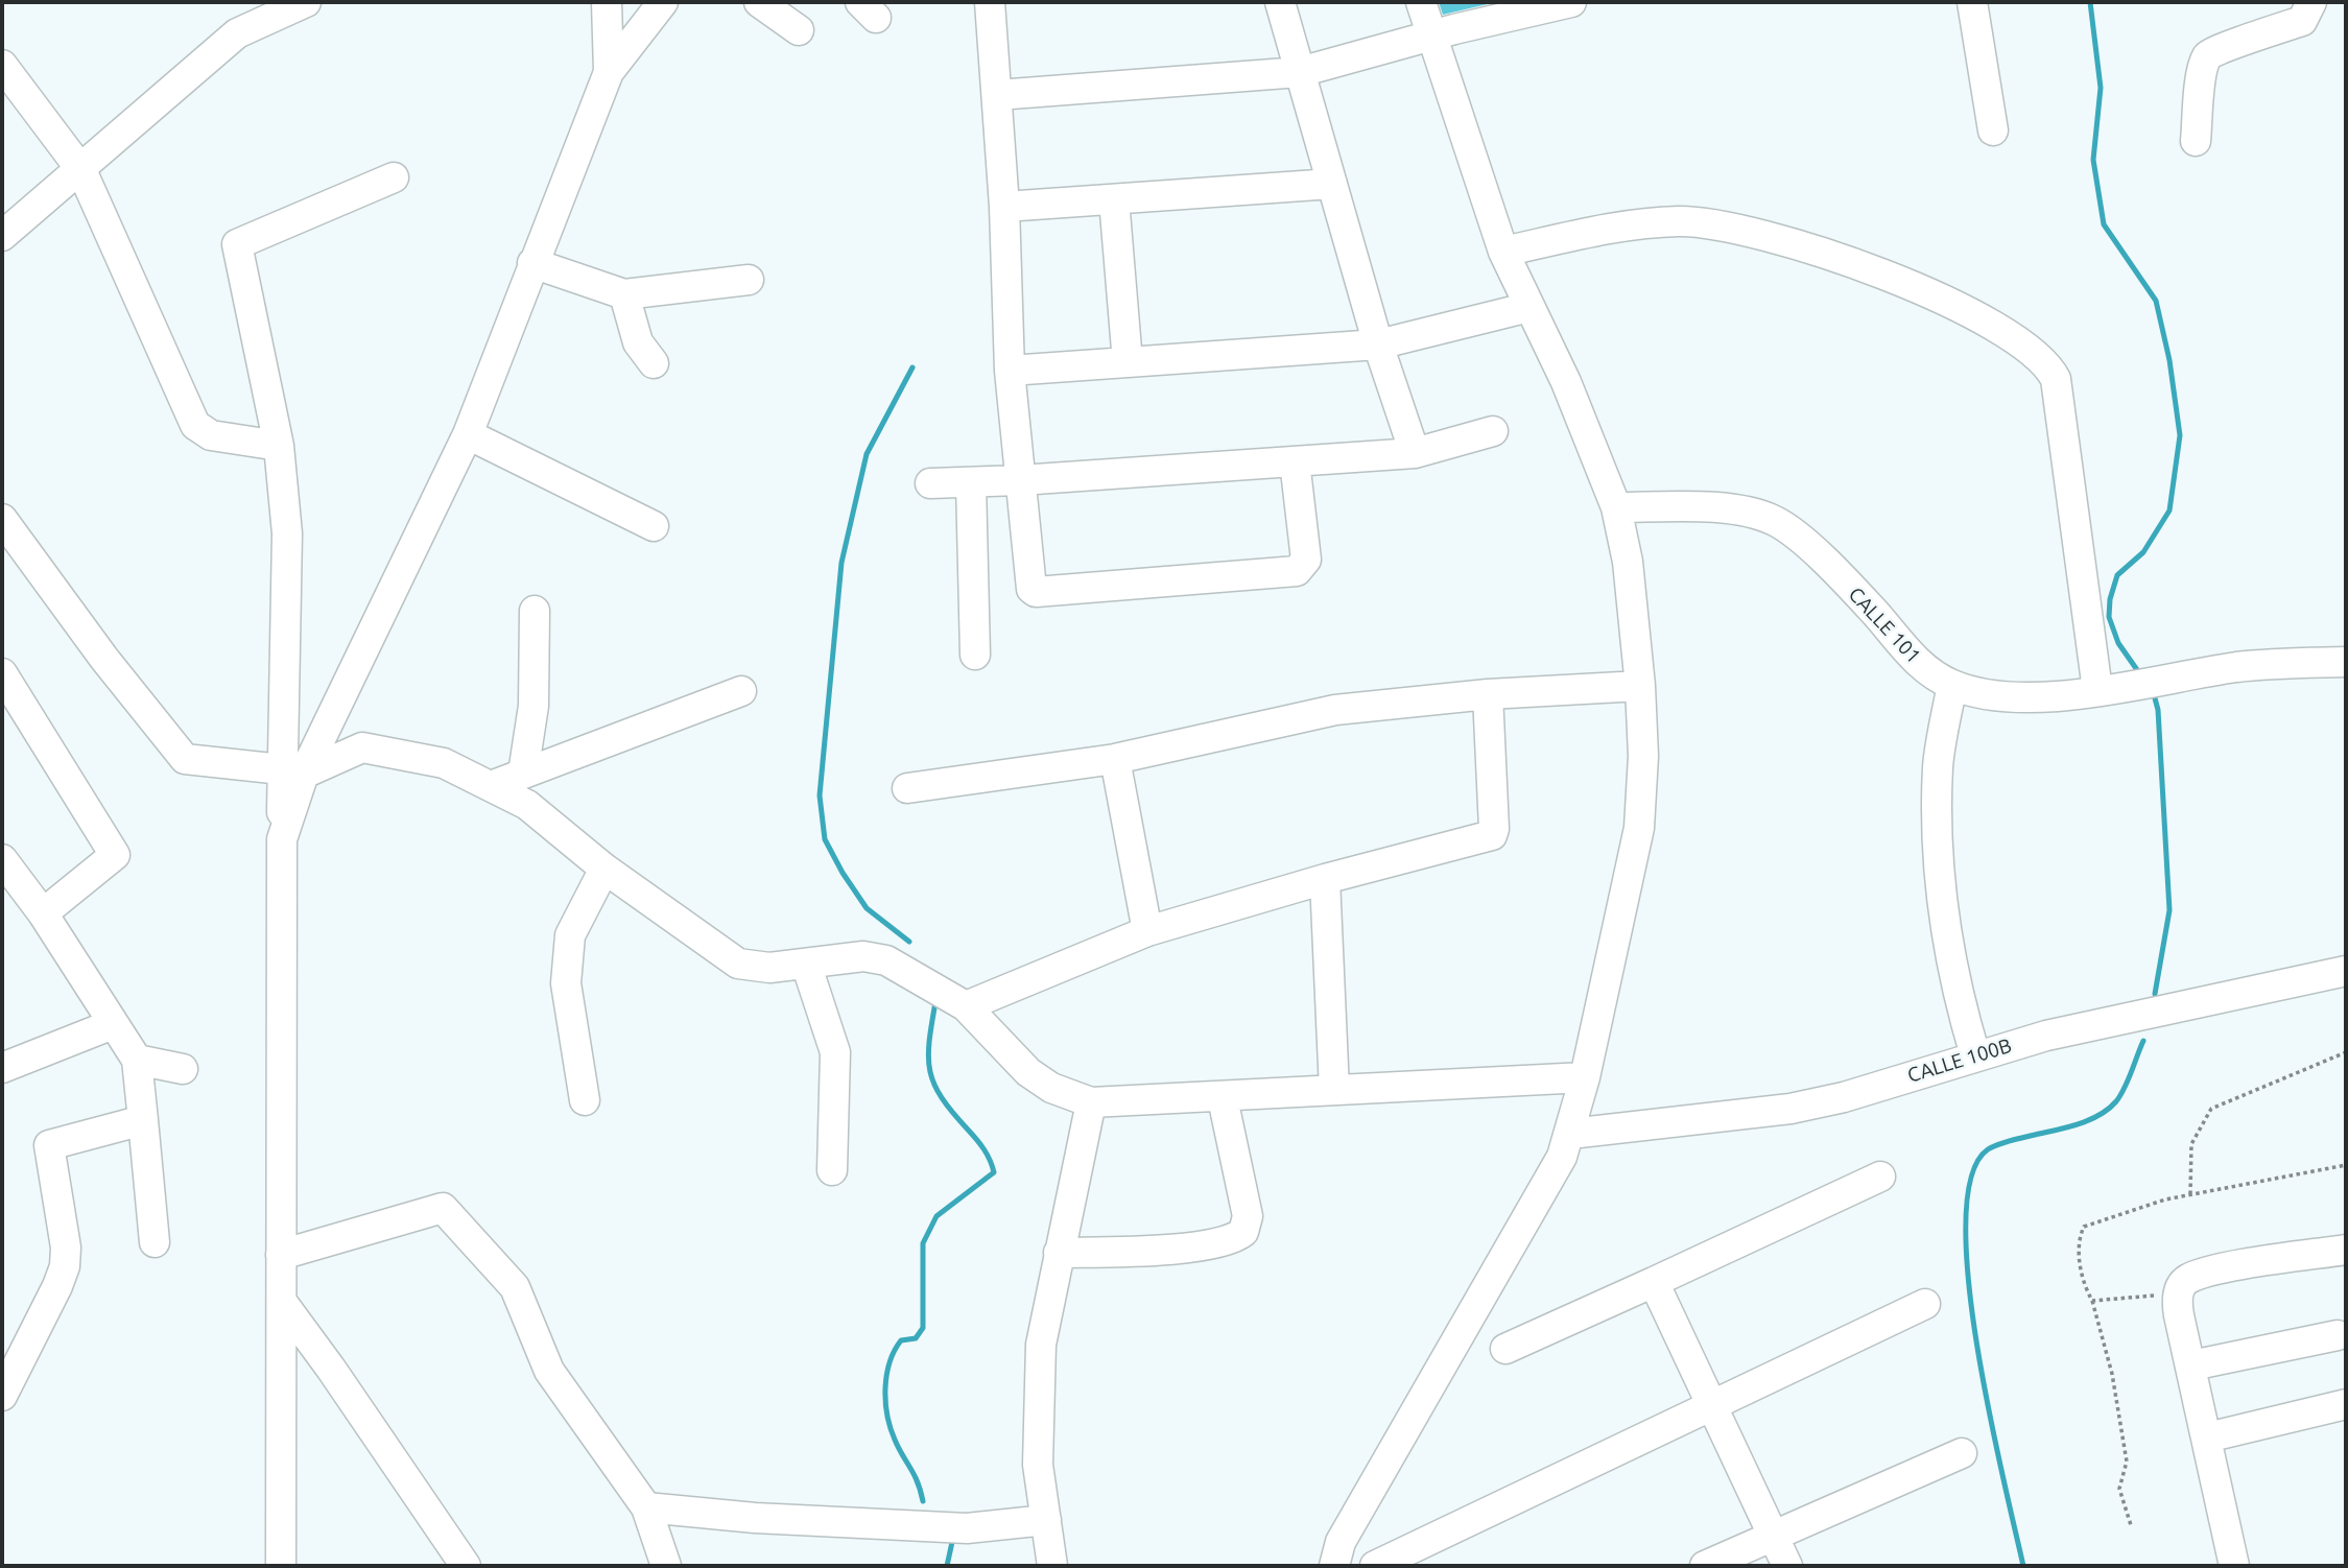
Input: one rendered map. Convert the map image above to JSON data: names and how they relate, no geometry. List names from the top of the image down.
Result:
{
  "streets": {
    "street": ["CALLE 101", "CALLE 100B"]
  }
}
